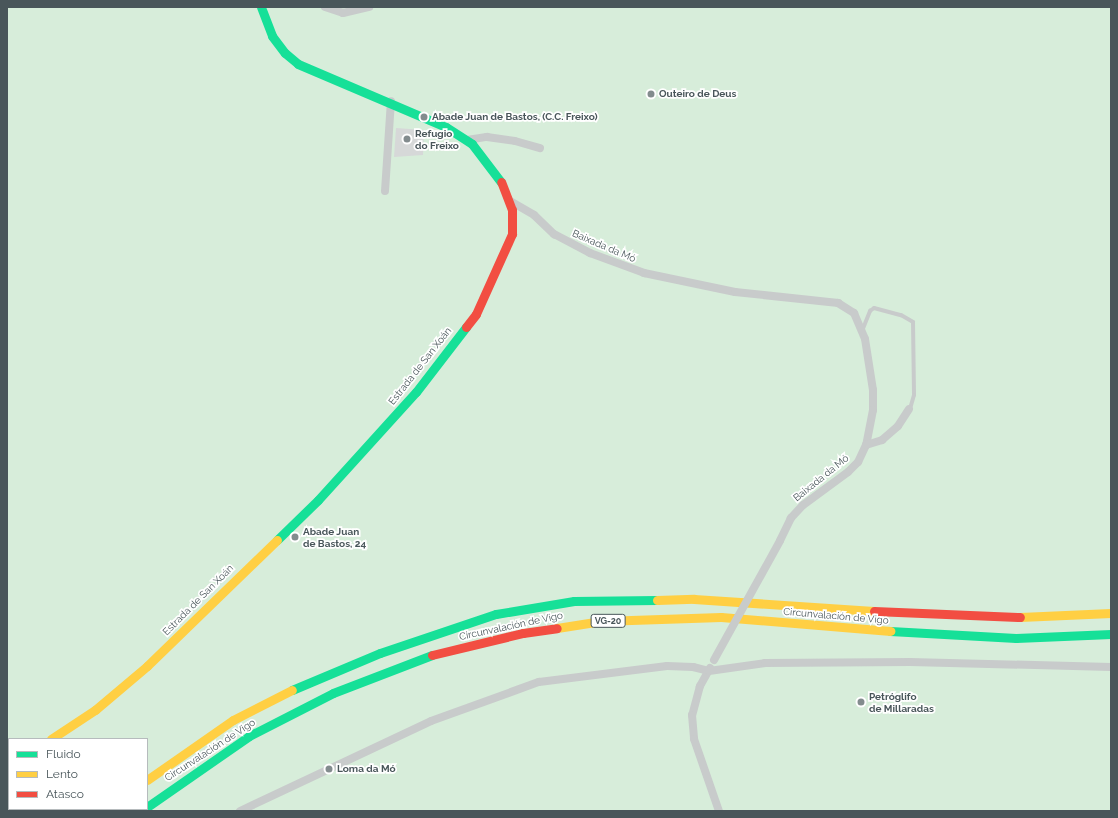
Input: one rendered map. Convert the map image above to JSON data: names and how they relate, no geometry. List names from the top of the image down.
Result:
{
  "streets": {
    "main road": ["Estrada de San Xoán", "Circunvalación de Vigo", "VG-20"],
    "street": ["Baixada da Mó"]
  },
  "crossings": [
    ["Baixada da Mó", "Estrada de San Xoán"]
  ],
  "places": [
    "Outeiro de Deus",
    "Abade Juan de Bastos, (C.C. Freixo)",
    "Refugio do Freixo",
    "Abade Juan de Bastos, 24",
    "Petróglifo de Millaradas",
    "Loma da Mó"
  ],
  "legend": ["Fluido", "Lento", "Atasco"]
}
